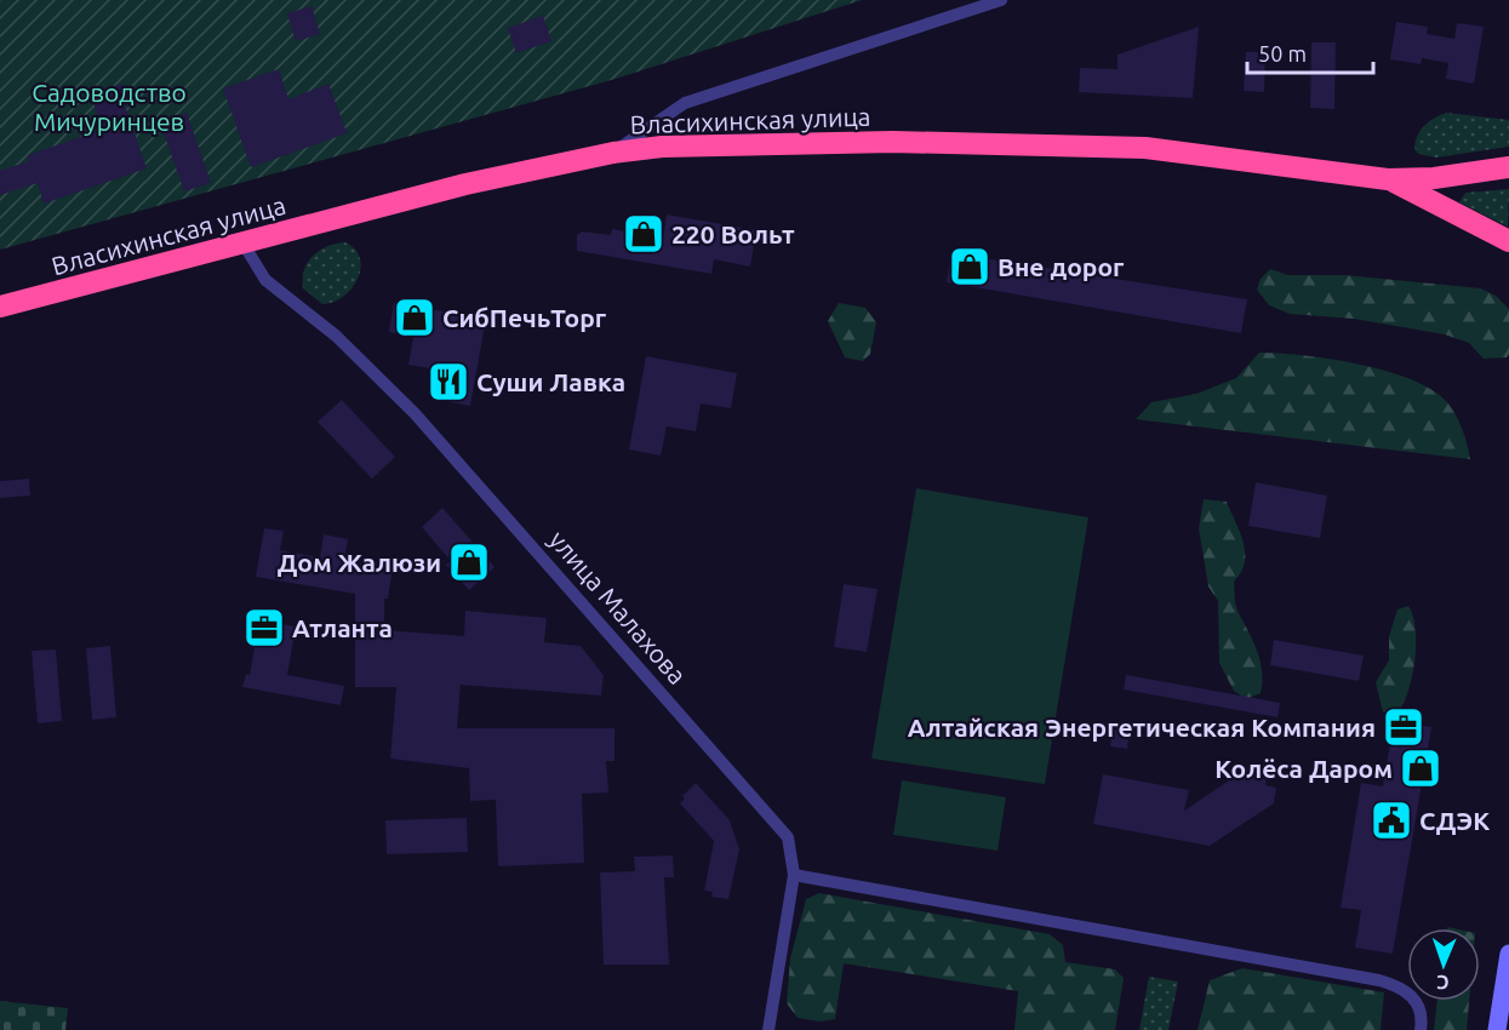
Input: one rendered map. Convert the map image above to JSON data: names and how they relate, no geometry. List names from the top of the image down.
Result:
{
  "streets": {
    "highway": ["Власихинская улица"],
    "street": ["улица Малахова"]
  },
  "crossings": [
    ["Власихинская улица", "улица Малахова"]
  ],
  "parks": ["Садоводство Мичуринцев"],
  "places": {
    "shop": [
      "220 Вольт",
      "Вне дорог",
      "СибПечьТорг",
      "Дом Жалюзи",
      "Колёса Даром"
    ],
    "restaurant": ["Суши Лавка"],
    "office": ["Атланта", "Алтайская Энергетическая Компания"],
    "public building": ["СДЭК"]
  },
  "scale_bar": "50 m",
  "north": "bottom"
}
